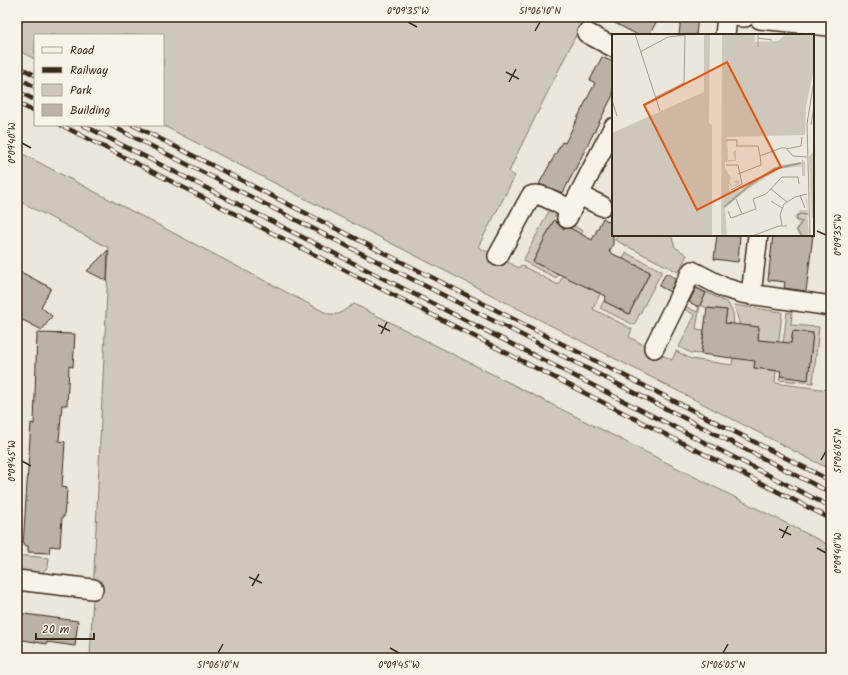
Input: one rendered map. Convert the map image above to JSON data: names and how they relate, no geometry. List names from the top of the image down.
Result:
{
  "legend": [
    "Road",
    "Railway",
    "Park",
    "Building"
  ],
  "scale_bar": "20 m",
  "coordinates": [
    "0°09'35\"W",
    "51°06'10\"N",
    "0°09'40\"W",
    "51°06'05\"N",
    "0°09'45\"W"
  ]
}
